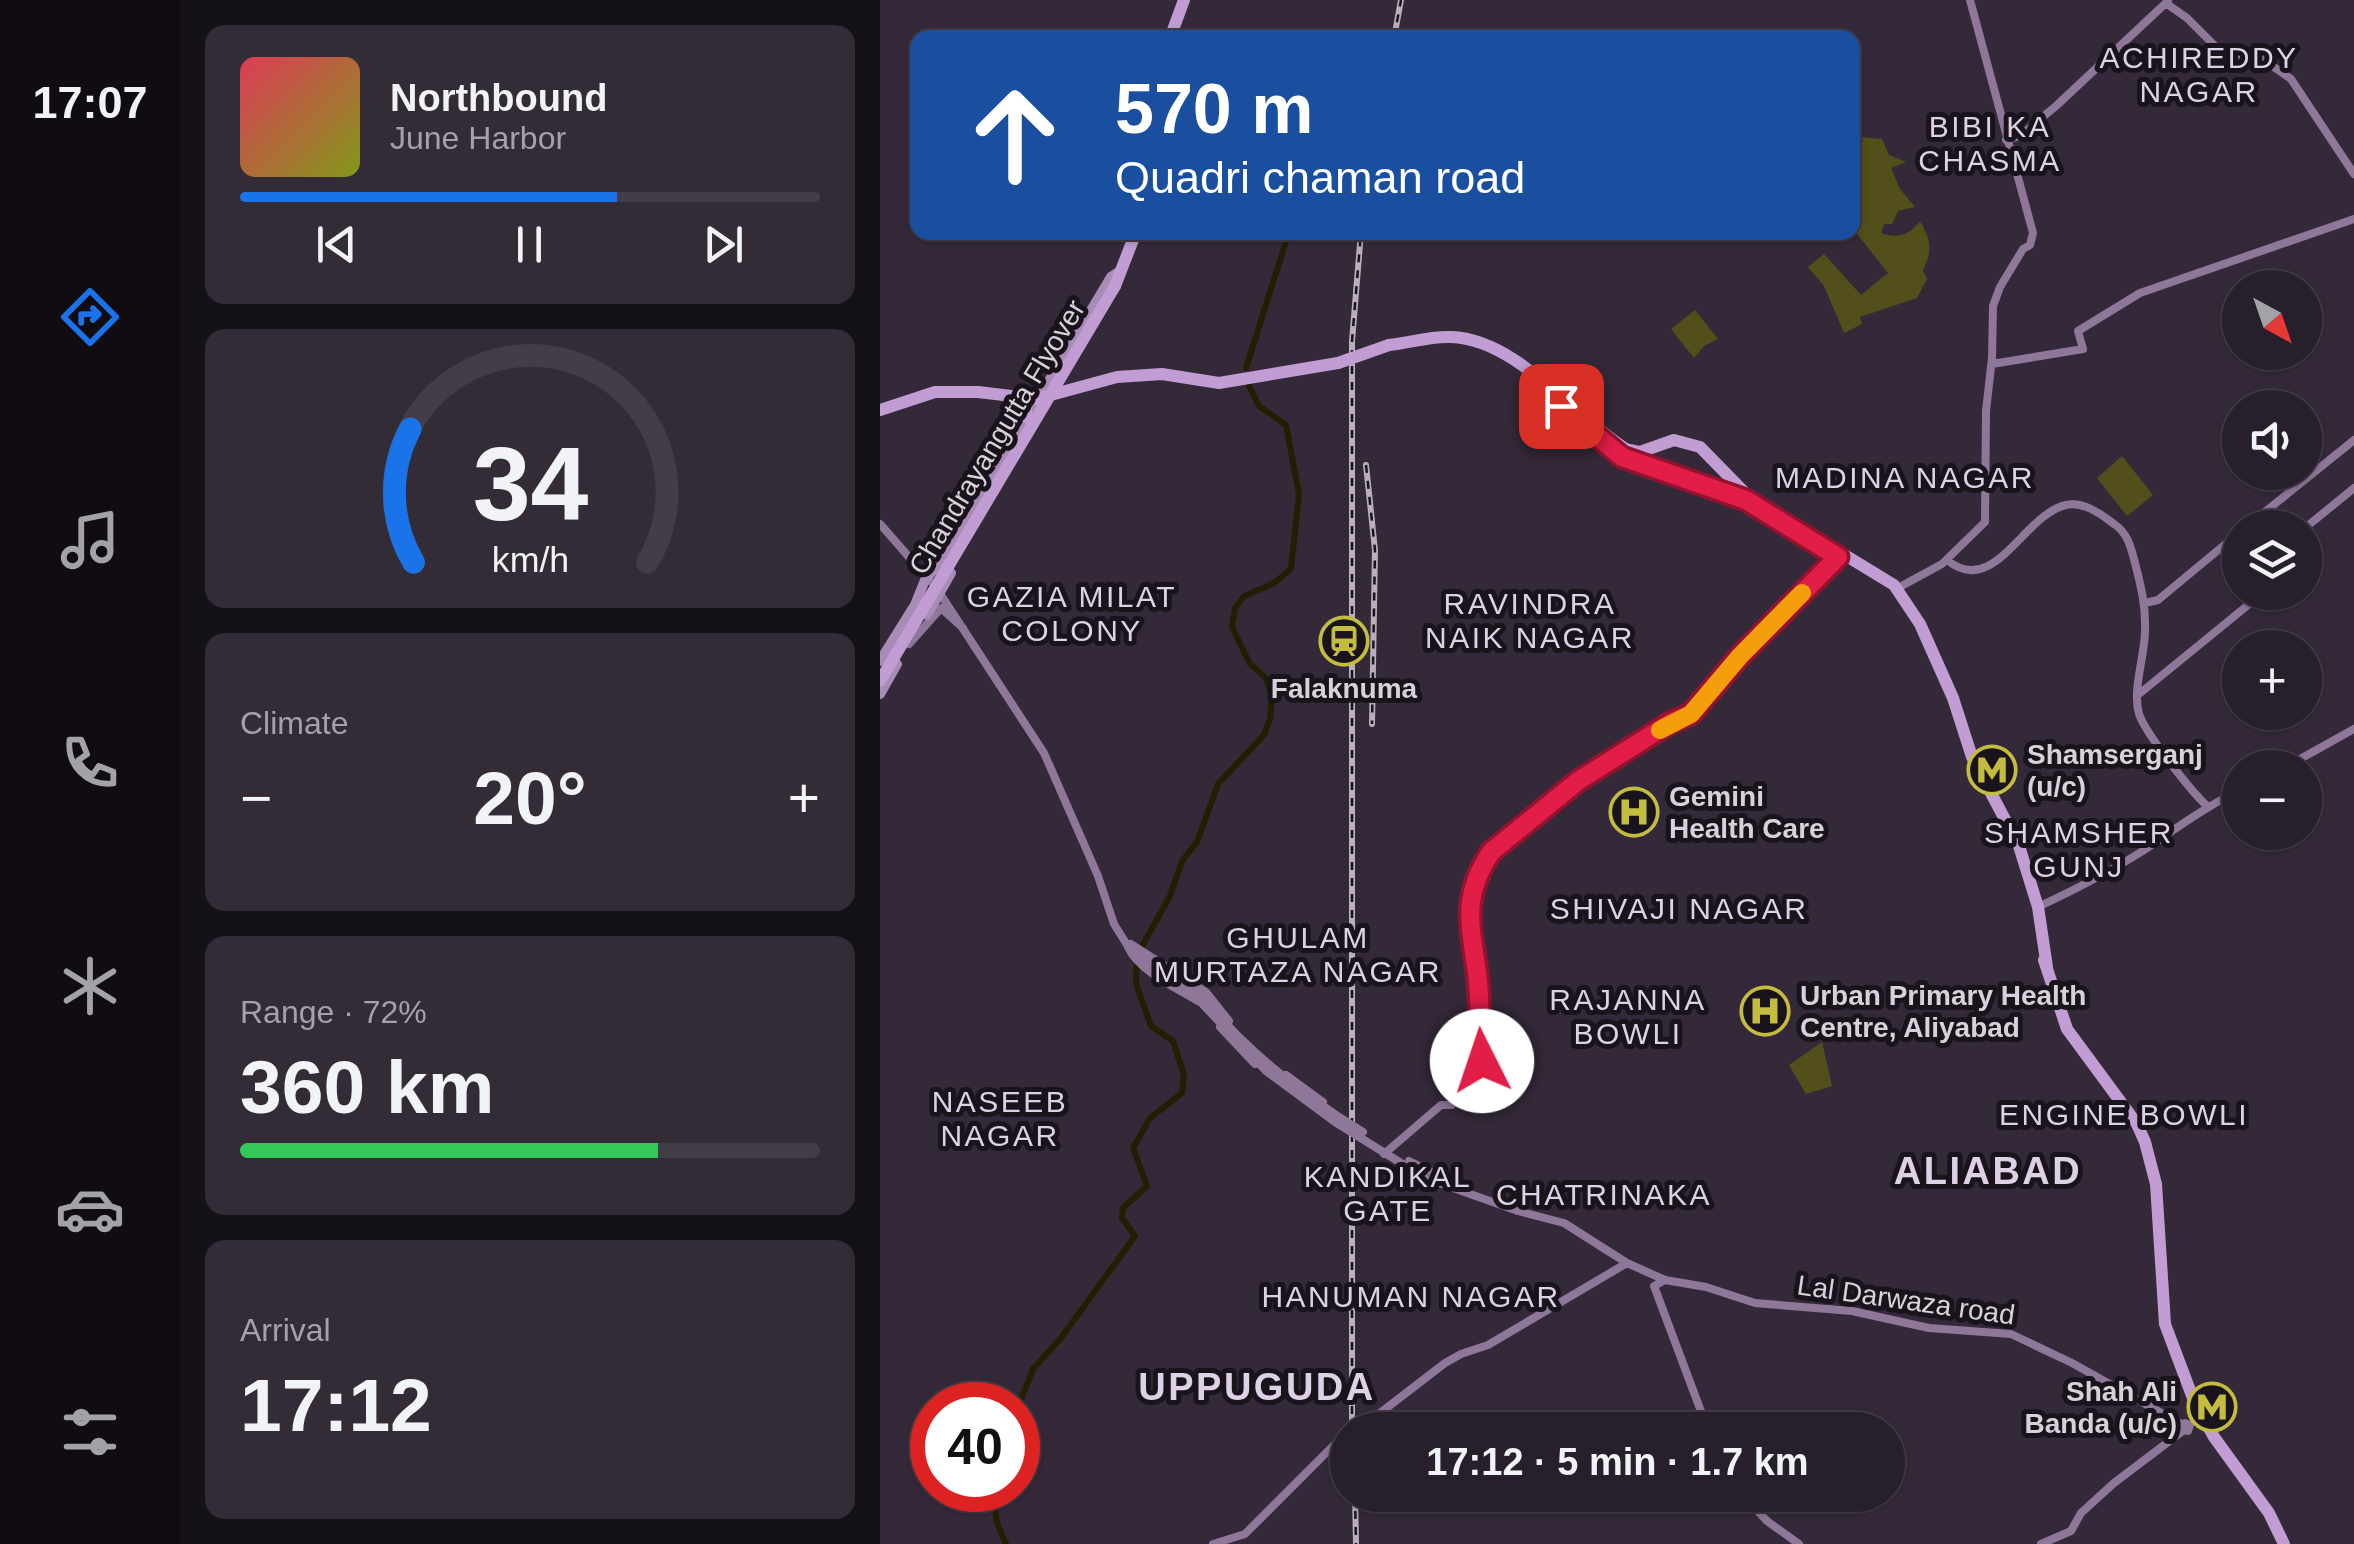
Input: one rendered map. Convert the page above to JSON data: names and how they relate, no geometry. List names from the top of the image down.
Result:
{
  "streets": {
    "highway": ["Chandrayangutta Flyover"],
    "street": ["Lal Darwaza road"]
  },
  "districts": [
    "ACHIREDDY NAGAR",
    "BIBI KA CHASMA",
    "MADINA NAGAR",
    "GAZIA MILAT COLONY",
    "RAVINDRA NAIK NAGAR",
    "SHAMSHER GUNJ",
    "SHIVAJI NAGAR",
    "GHULAM MURTAZA NAGAR",
    "RAJANNA BOWLI",
    "NASEEB NAGAR",
    "ENGINE BOWLI",
    "ALIABAD",
    "KANDIKAL GATE",
    "CHATRINAKA",
    "HANUMAN NAGAR",
    "UPPUGUDA"
  ],
  "places": {
    "station": ["Falaknuma"],
    "metro station": ["Shamserganj (u/c)", "Shah Ali Banda (u/c)"],
    "hospital": ["Gemini Health Care", "Urban Primary Health Centre, Aliyabad"]
  },
  "north": "bottom right",
  "page": {
    "tabs": "17:07",
    "turn": ["570 m", "Quadri chaman road"],
    "song": ["Northbound", "June Harbor"],
    "map_buttons": ["+", "−"],
    "tile": [
      "Climate",
      ["Range · 72%", "360 km"],
      ["Arrival", "17:12"]
    ],
    "heat": ["−", "20°", "+"],
    "limit": "40",
    "trip": "17:12 · 5 min · 1.7 km",
    "gauge": ["34", "km/h"]
  }
}
